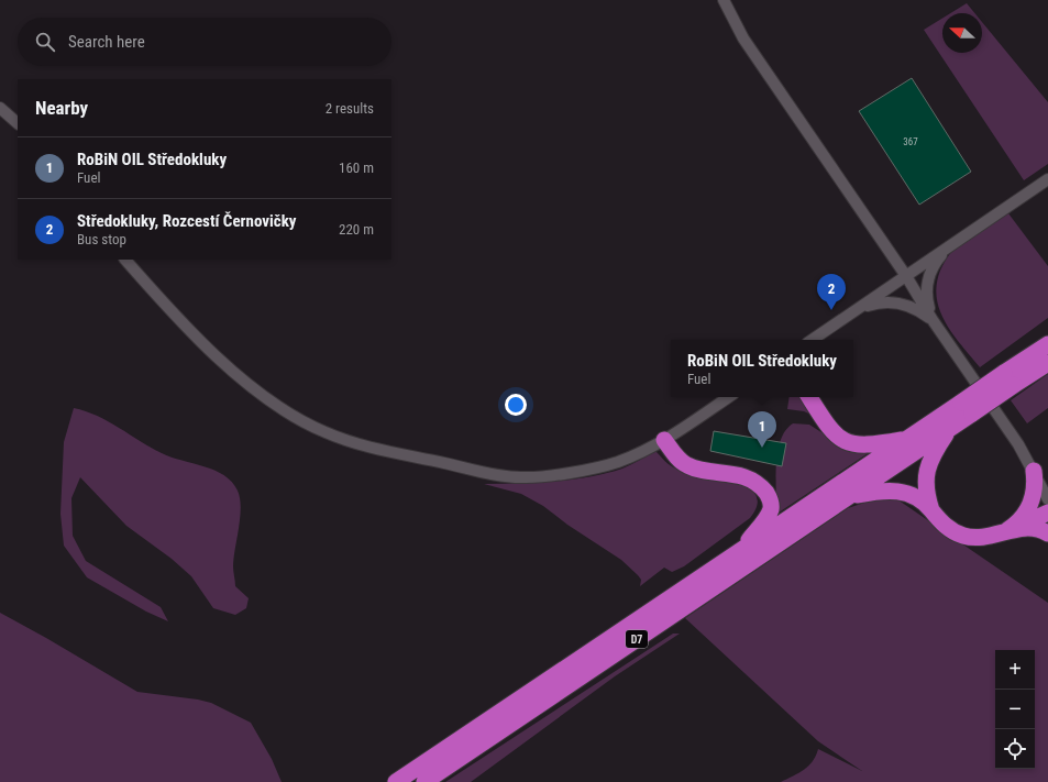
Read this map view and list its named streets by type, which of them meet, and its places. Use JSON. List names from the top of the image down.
{
  "streets": {
    "highway": ["D7"]
  },
  "house_numbers": ["367"],
  "north": "left",
  "page": {
    "search": "Search here",
    "heading": ["Nearby", "2 results"],
    "list": [
      {
        "mark": "1",
        "name": "RoBiN OIL Středokluky",
        "note": "Fuel",
        "value": "160 m"
      },
      {
        "mark": "2",
        "name": "Středokluky, Rozcestí Černovičky",
        "note": "Bus stop",
        "value": "220 m"
      }
    ],
    "pins": ["2", "1"],
    "popup": ["RoBiN OIL Středokluky", "Fuel"],
    "map_buttons": ["+", "−"]
  }
}
